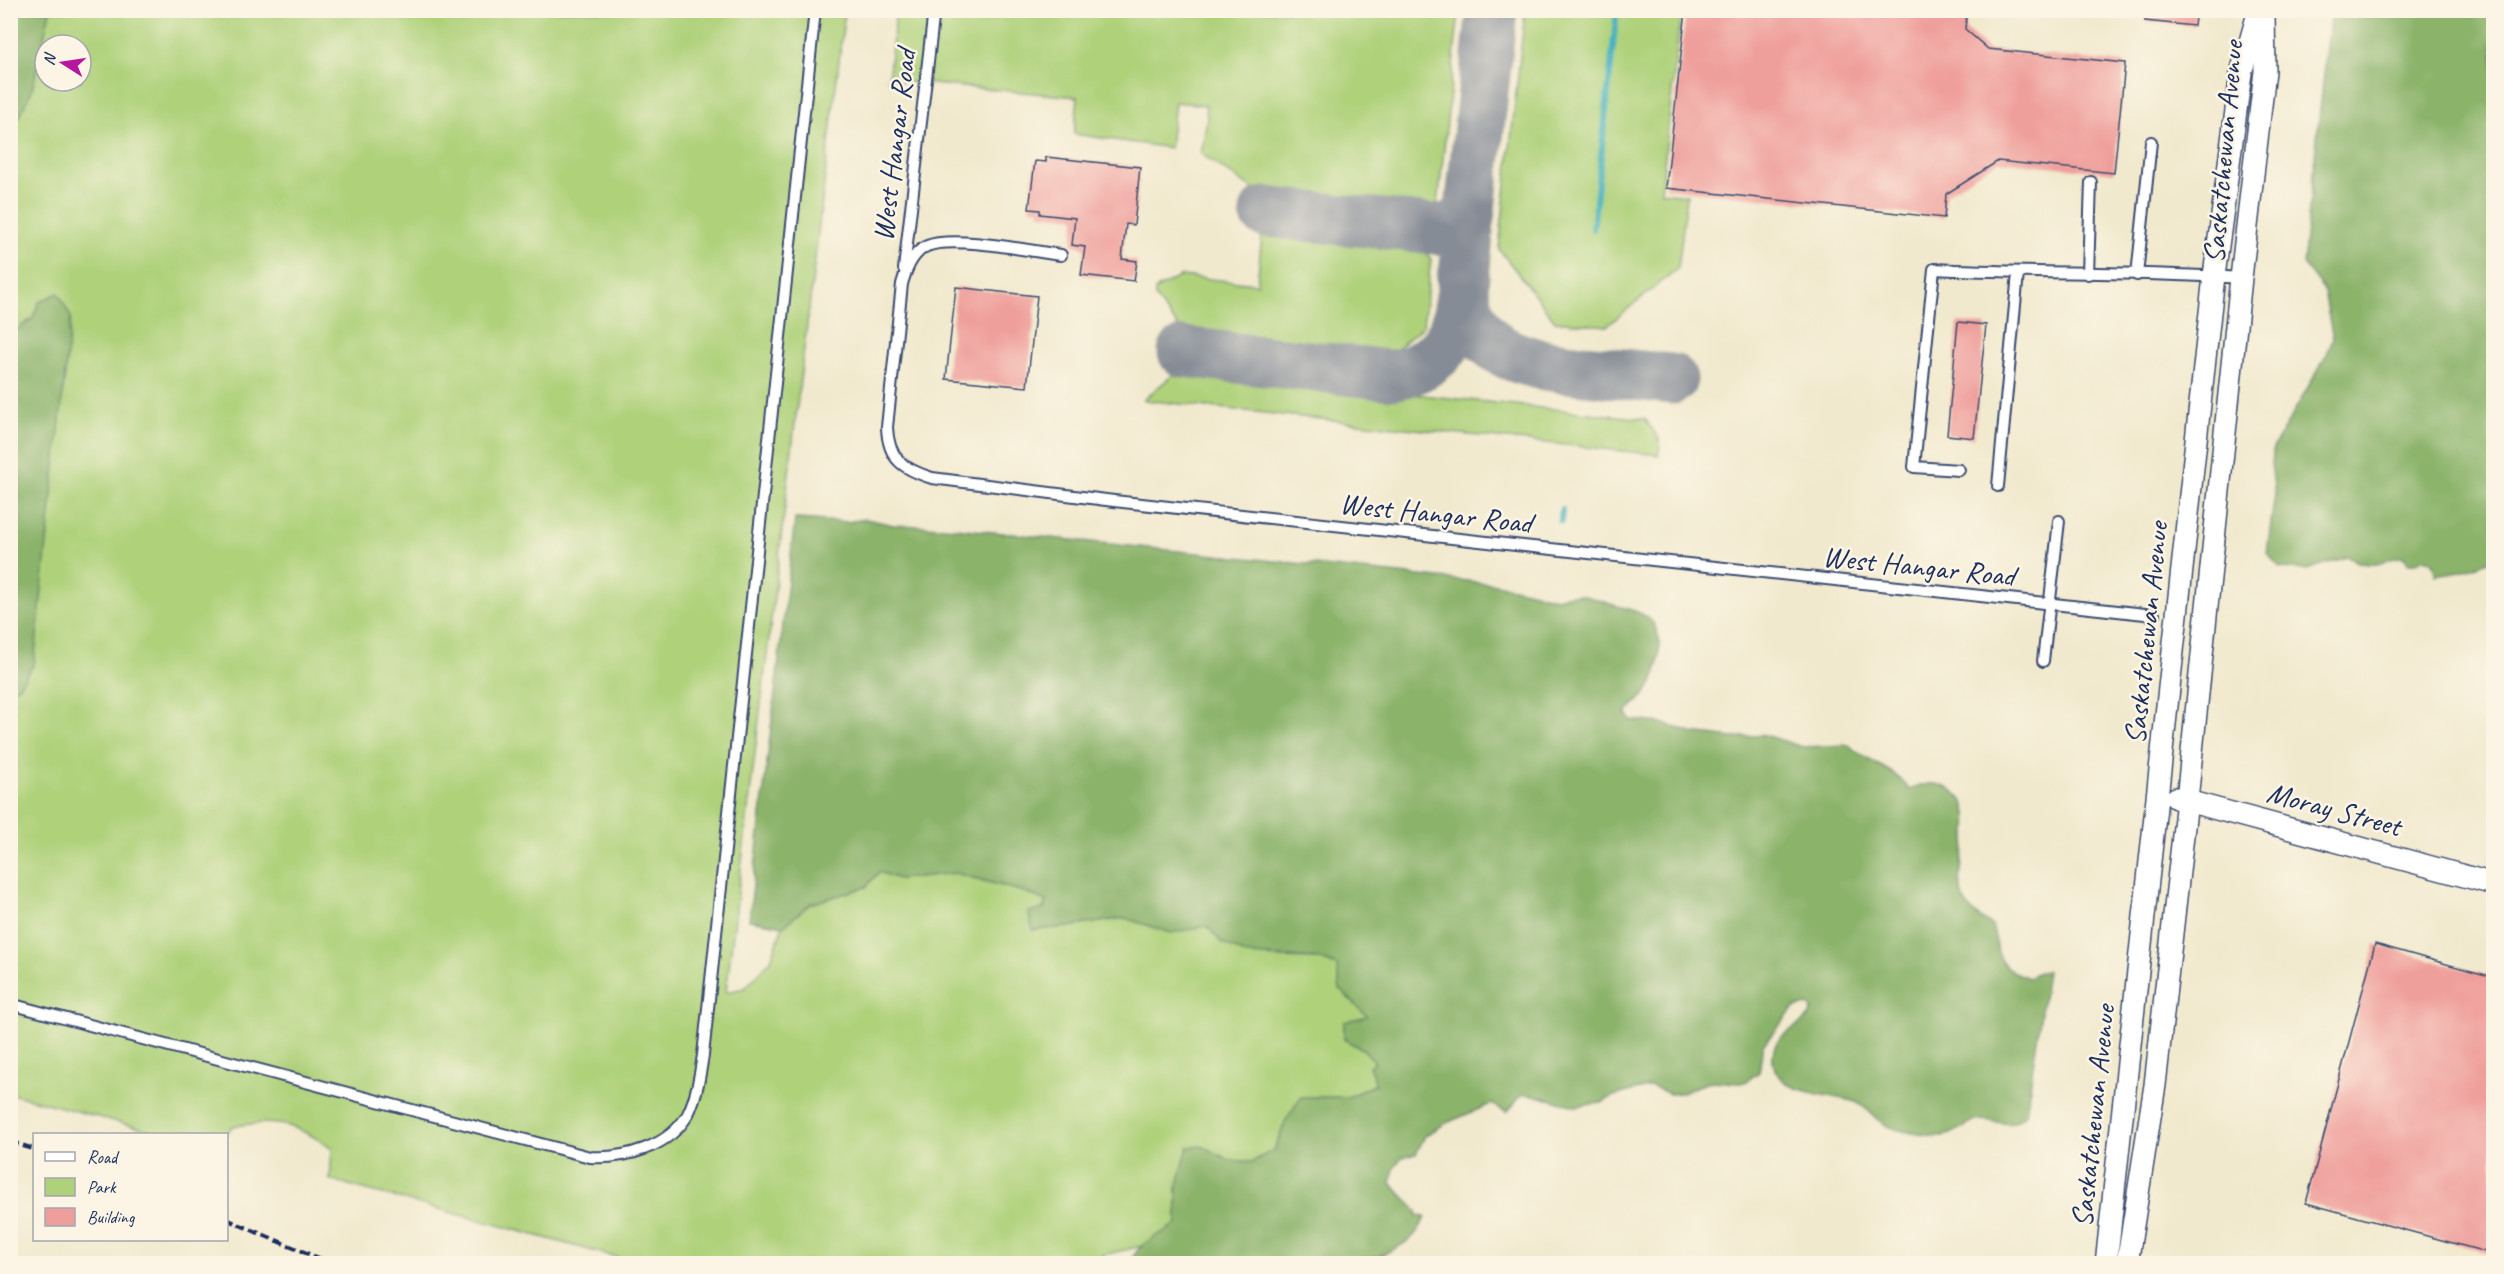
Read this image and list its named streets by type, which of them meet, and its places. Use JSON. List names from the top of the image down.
{
  "streets": {
    "street": ["Saskatchewan Avenue", "Moray Street"],
    "lane": ["West Hangar Road"]
  },
  "crossings": [
    ["Saskatchewan Avenue", "Moray Street"]
  ],
  "legend": ["Road", "Park", "Building"],
  "north": "left"
}
